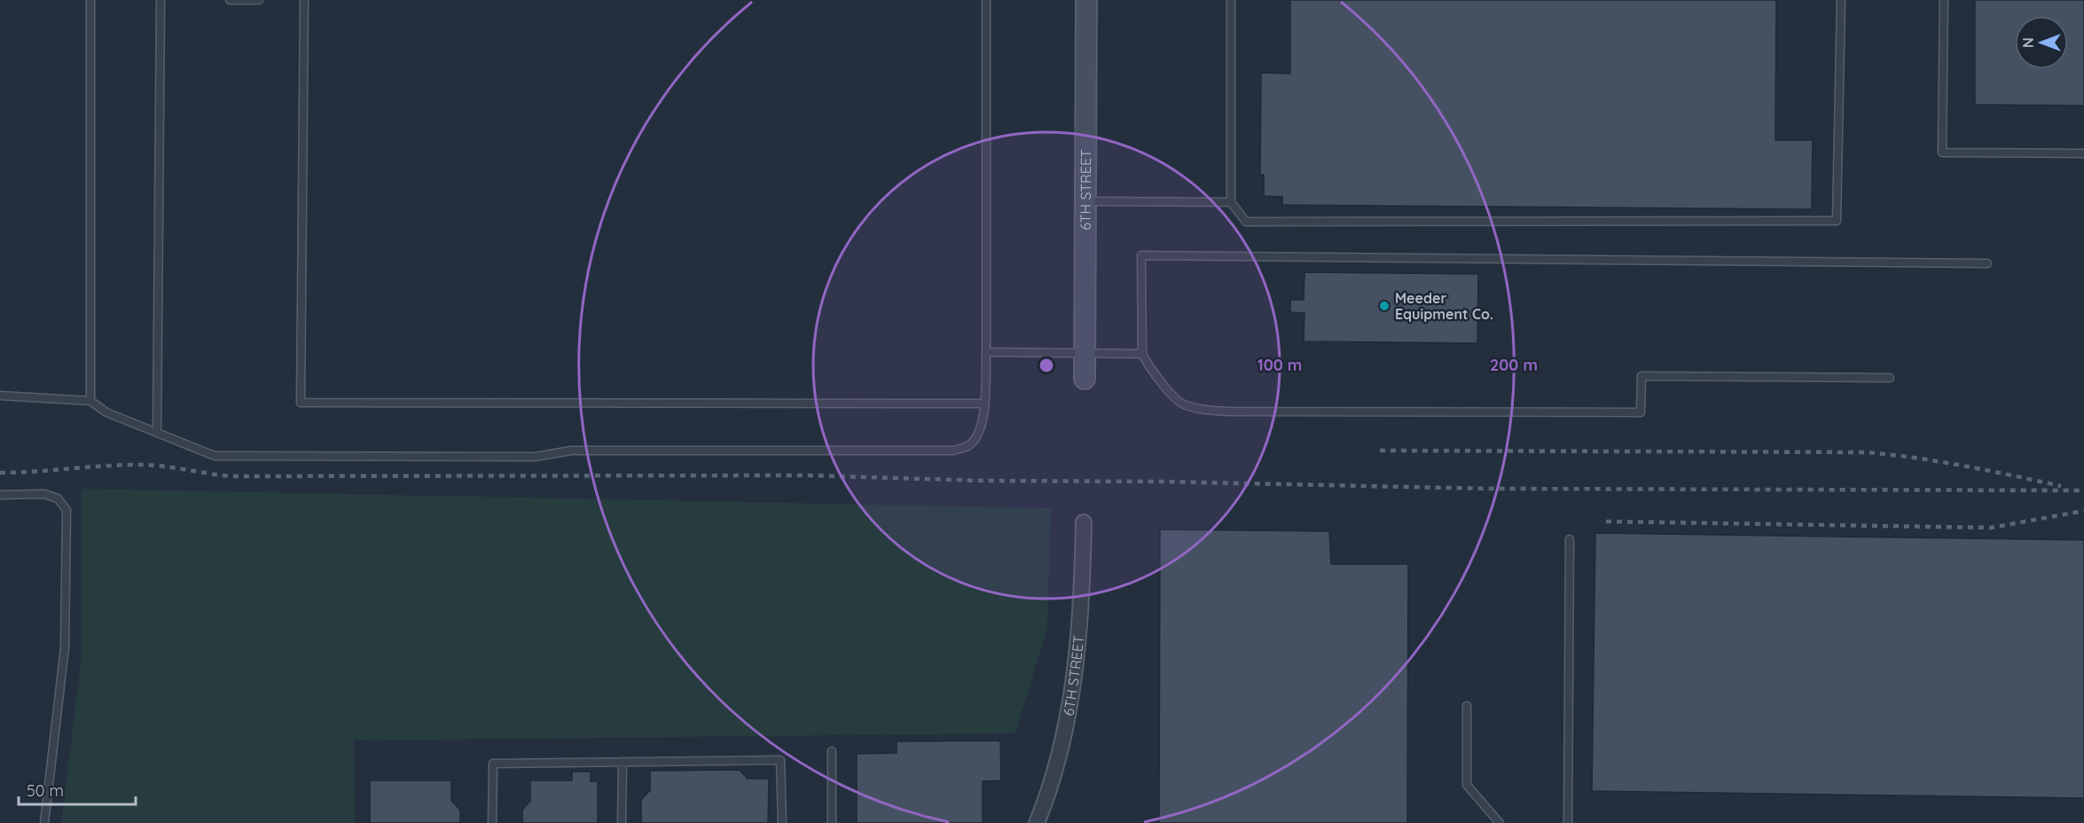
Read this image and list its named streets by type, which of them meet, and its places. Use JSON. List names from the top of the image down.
{
  "streets": {
    "street": ["6TH STREET"]
  },
  "places": ["Meeder Equipment Co."],
  "scale_bar": "50 m",
  "north": "left",
  "rings": ["100 m", "200 m"]
}
